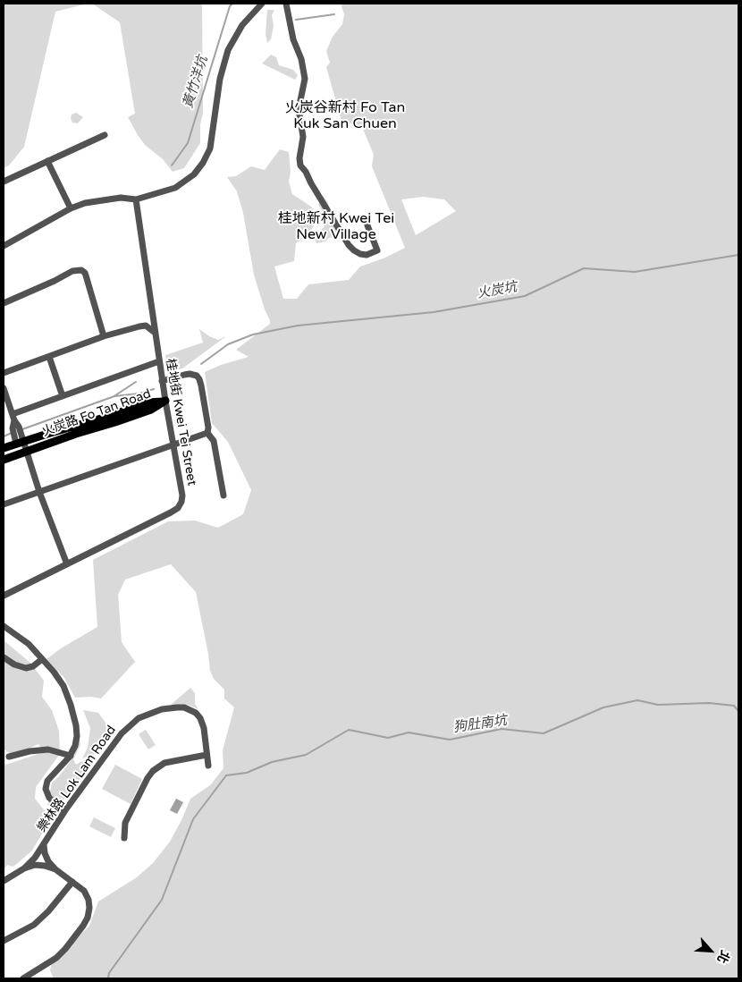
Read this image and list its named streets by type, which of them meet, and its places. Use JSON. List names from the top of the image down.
{
  "streets": {
    "main road": ["火炭路 Fo Tan Road"],
    "street": ["桂地街 Kwei Tei Street", "樂林路 Lok Lam Road"]
  },
  "crossings": [
    ["火炭路 Fo Tan Road", "桂地街 Kwei Tei Street"]
  ],
  "districts": ["火炭谷新村 Fo Tan Kuk San Chuen", "桂地新村 Kwei Tei New Village"],
  "water": ["黃竹洋坑", "火炭坑", "狗肚南坑"],
  "north": "bottom right"
}
